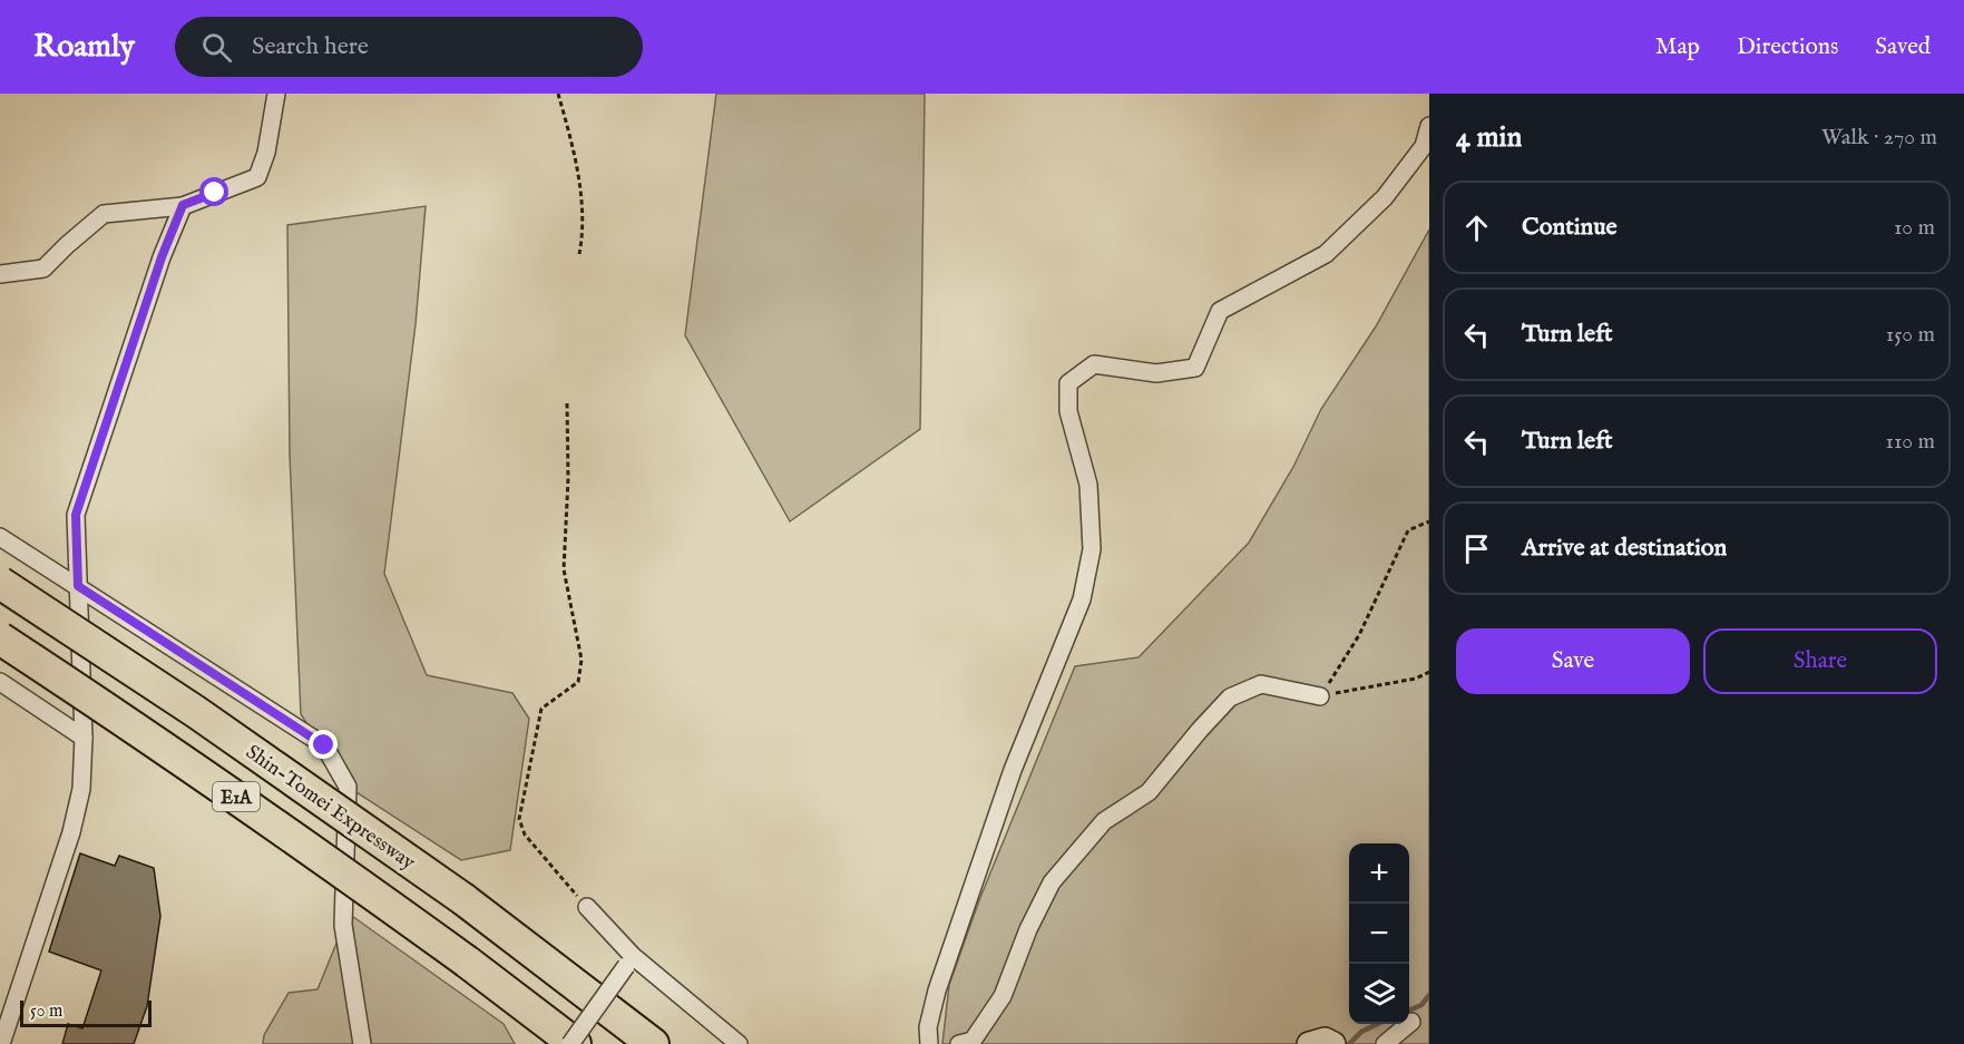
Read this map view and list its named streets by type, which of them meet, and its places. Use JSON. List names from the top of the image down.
{
  "streets": {
    "highway": ["E1A", "Shin-Tomei Expressway"]
  },
  "scale_bar": "50 m",
  "page": {
    "header": "Roamly",
    "search": "Search here",
    "nav": ["Map", "Directions", "Saved"],
    "heading": ["4 min", "Walk · 270 m"],
    "list": [
      ["Continue", "10 m"],
      ["Turn left", "150 m"],
      ["Turn left", "110 m"],
      "Arrive at destination"
    ],
    "buttons": ["Save", "Share"],
    "map_buttons": ["+", "−"],
    "scale": "50 m"
  }
}
